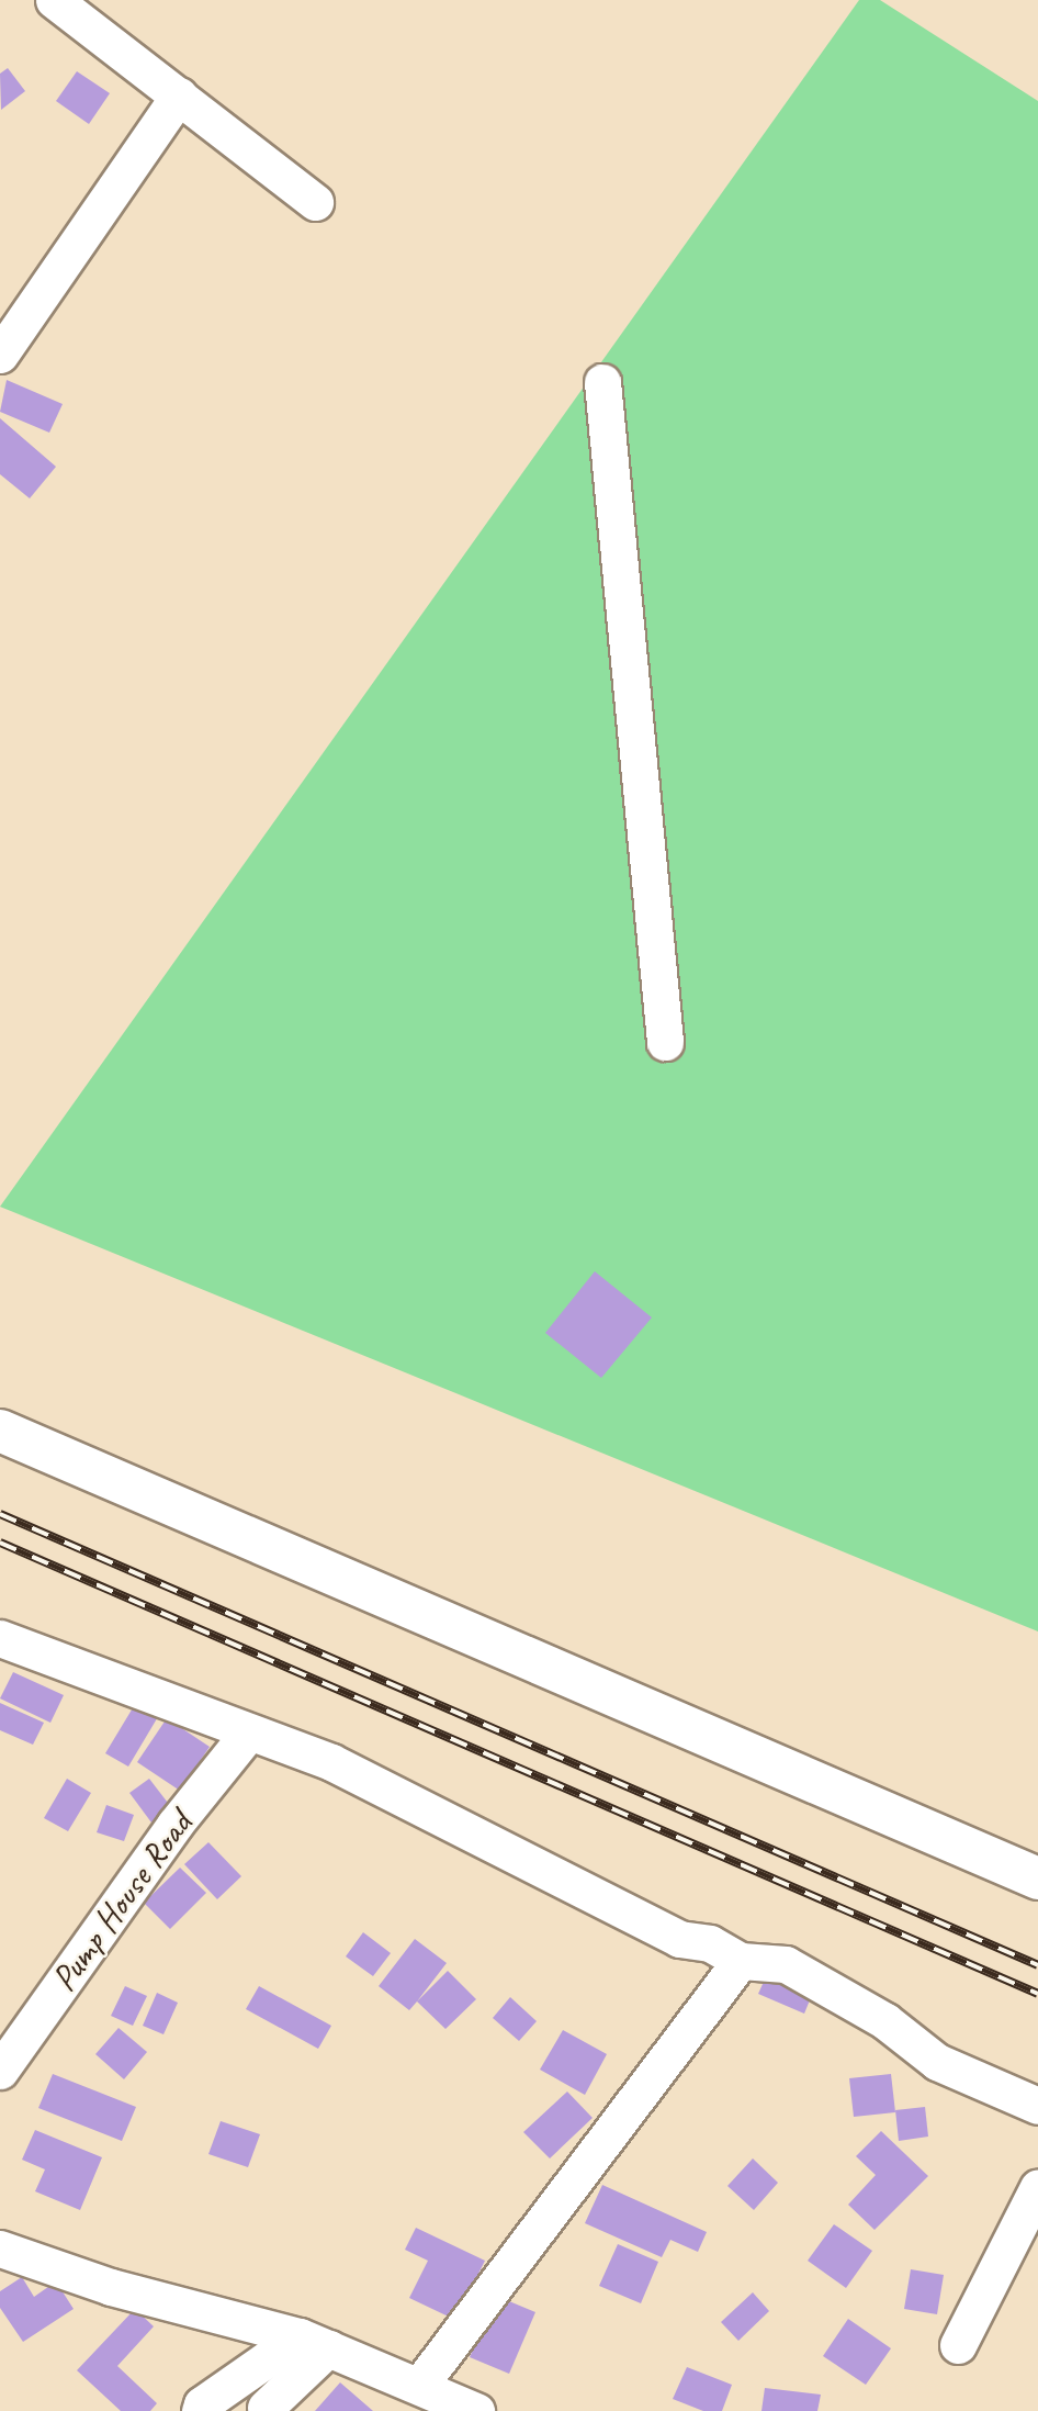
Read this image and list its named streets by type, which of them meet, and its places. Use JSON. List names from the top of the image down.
{
  "streets": {
    "street": ["Pump House Road"]
  }
}
